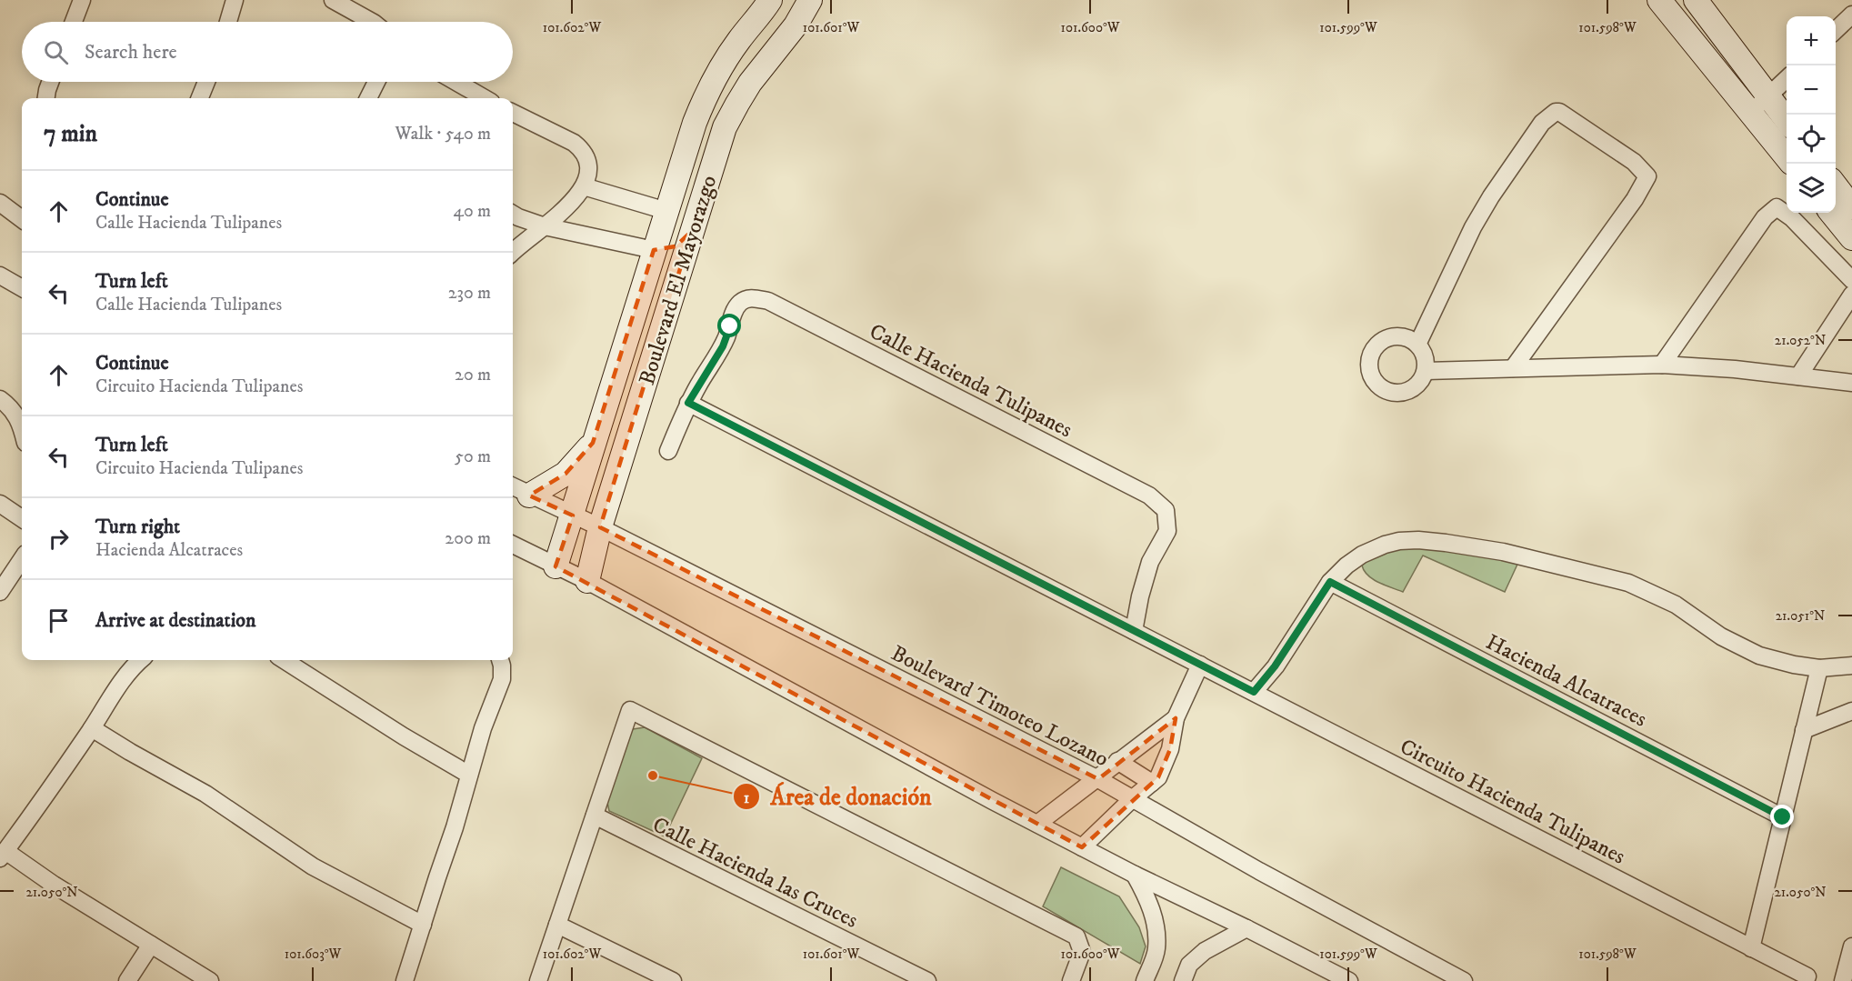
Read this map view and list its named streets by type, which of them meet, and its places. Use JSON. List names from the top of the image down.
{
  "streets": {
    "street": [
      "Boulevard El Mayorazgo",
      "Calle Hacienda Tulipanes",
      "Hacienda Alcatraces",
      "Boulevard Timoteo Lozano",
      "Circuito Hacienda Tulipanes",
      "Calle Hacienda las Cruces"
    ]
  },
  "crossings": [
    ["Boulevard El Mayorazgo", "Boulevard Timoteo Lozano"]
  ],
  "places": ["Área de donación"],
  "page": {
    "map_buttons": ["+", "−"],
    "search": "Search here",
    "heading": ["7 min", "Walk · 540 m"],
    "list": [
      ["Continue", "Calle Hacienda Tulipanes", "40 m"],
      ["Turn left", "Calle Hacienda Tulipanes", "230 m"],
      ["Continue", "Circuito Hacienda Tulipanes", "20 m"],
      ["Turn left", "Circuito Hacienda Tulipanes", "50 m"],
      ["Turn right", "Hacienda Alcatraces", "200 m"],
      "Arrive at destination"
    ]
  },
  "coordinates": [
    "101.602°W",
    "101.601°W",
    "101.600°W",
    "101.599°W",
    "101.598°W",
    "21.052°N",
    "21.051°N",
    "21.050°N",
    "101.603°W"
  ]
}
